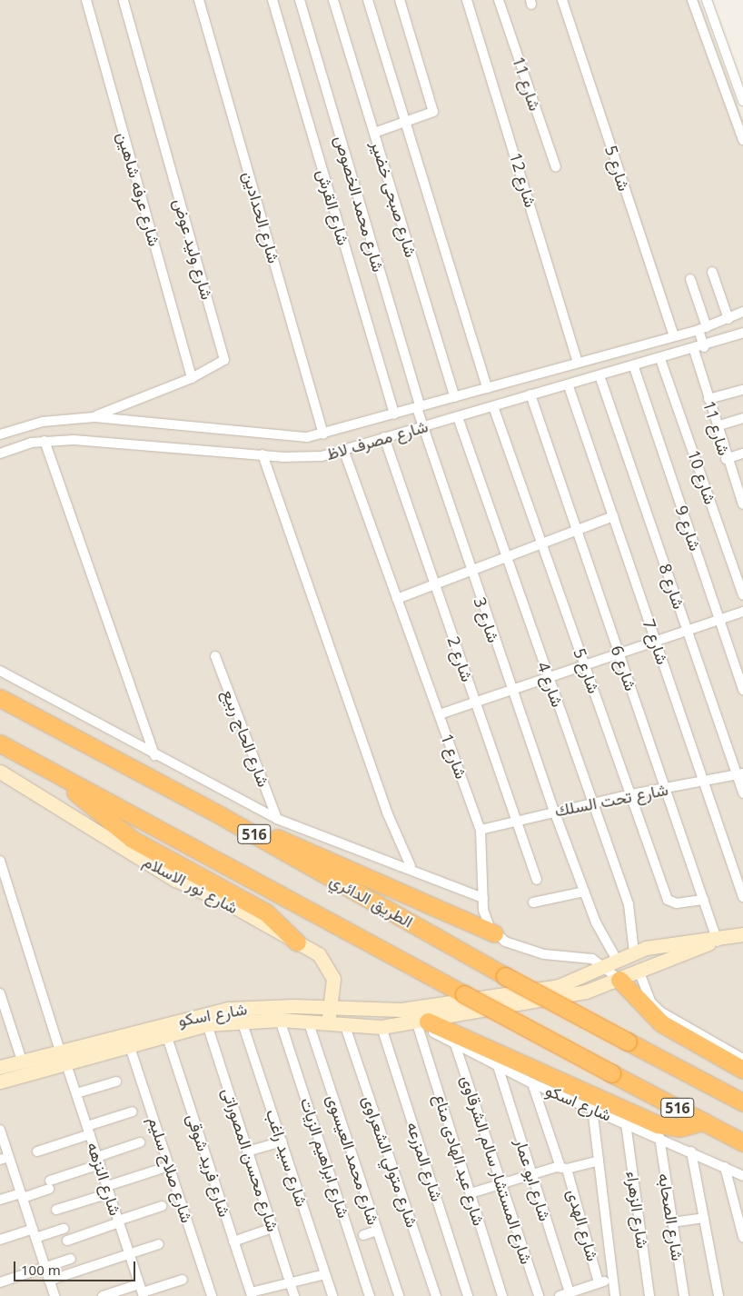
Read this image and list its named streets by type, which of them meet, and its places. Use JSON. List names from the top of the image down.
{
  "streets": {
    "highway": ["516", "الطريق الدائري"],
    "main road": ["شارع نور الاسلام", "شارع اسكو"],
    "street": [
      "شارع 11",
      "شارع 5",
      "شارع 12",
      "شارع عرفه شاهين",
      "شارع صبحى خضير",
      "شارع محمد الخصوص",
      "شارع القرش",
      "شارع الحدادين",
      "شارع وليد عوض",
      "شارع مصرف لاظ",
      "شارع 10",
      "شارع 9",
      "شارع 8",
      "شارع 3",
      "شارع 7",
      "شارع 2",
      "شارع 6",
      "شارع 4",
      "شارع الحاج ربيع",
      "شارع 1",
      "شارع تحت السلك",
      "شارع سيد راغب",
      "شارع ابراهيم الزيات",
      "شارع محسن المصوراتى",
      "شارع محمد العيسوى",
      "شارع عبد الهادى مناع",
      "شارع متولي الشعراوى",
      "شارع المزرعه",
      "شارع فريد شوقى",
      "شارع صلاح سليم",
      "شارع المستشار سالم الشرقاوى",
      "شارع النزهه",
      "شارع ابو عمار",
      "شارع الزهراء",
      "شارع الصحابه",
      "شارع الهدى"
    ]
  },
  "crossings": [
    ["شارع 11", "شارع مصرف لاظ"],
    ["شارع 5", "شارع مصرف لاظ"],
    ["شارع 5", "شارع 6"],
    ["شارع 5", "شارع تحت السلك"],
    ["شارع 12", "شارع مصرف لاظ"],
    ["شارع عرفه شاهين", "شارع وليد عوض"],
    ["شارع صبحى خضير", "شارع مصرف لاظ"],
    ["شارع محمد الخصوص", "شارع مصرف لاظ"],
    ["شارع محمد الخصوص", "شارع 3"],
    ["شارع القرش", "شارع مصرف لاظ"],
    ["شارع الحدادين", "شارع مصرف لاظ"],
    ["شارع وليد عوض", "شارع مصرف لاظ"],
    ["شارع مصرف لاظ", "شارع 10"],
    ["شارع مصرف لاظ", "شارع 9"],
    ["شارع مصرف لاظ", "شارع 8"],
    ["شارع مصرف لاظ", "شارع 3"],
    ["شارع مصرف لاظ", "شارع 7"],
    ["شارع مصرف لاظ", "شارع 2"],
    ["شارع مصرف لاظ", "شارع 6"],
    ["شارع مصرف لاظ", "شارع 4"],
    ["شارع مصرف لاظ", "شارع 1"],
    ["شارع 8", "شارع تحت السلك"],
    ["شارع 3", "شارع تحت السلك"],
    ["شارع 7", "شارع تحت السلك"],
    ["شارع 2", "شارع تحت السلك"],
    ["شارع 6", "شارع تحت السلك"],
    ["شارع 4", "شارع تحت السلك"],
    ["شارع 1", "شارع تحت السلك"],
    ["شارع نور الاسلام", "شارع اسكو"],
    ["شارع اسكو", "شارع سيد راغب"],
    ["شارع اسكو", "شارع ابراهيم الزيات"],
    ["شارع اسكو", "شارع محسن المصوراتى"],
    ["شارع اسكو", "شارع محمد العيسوى"],
    ["شارع اسكو", "شارع عبد الهادى مناع"],
    ["شارع اسكو", "شارع متولي الشعراوى"],
    ["شارع اسكو", "شارع المزرعه"],
    ["شارع اسكو", "شارع فريد شوقى"],
    ["شارع اسكو", "شارع صلاح سليم"],
    ["شارع اسكو", "شارع المستشار سالم الشرقاوى"],
    ["شارع اسكو", "شارع النزهه"],
    ["شارع اسكو", "شارع ابو عمار"],
    ["شارع اسكو", "شارع الزهراء"],
    ["شارع اسكو", "شارع الصحابه"],
    ["شارع اسكو", "شارع الهدى"]
  ],
  "scale_bar": "100 m"
}
